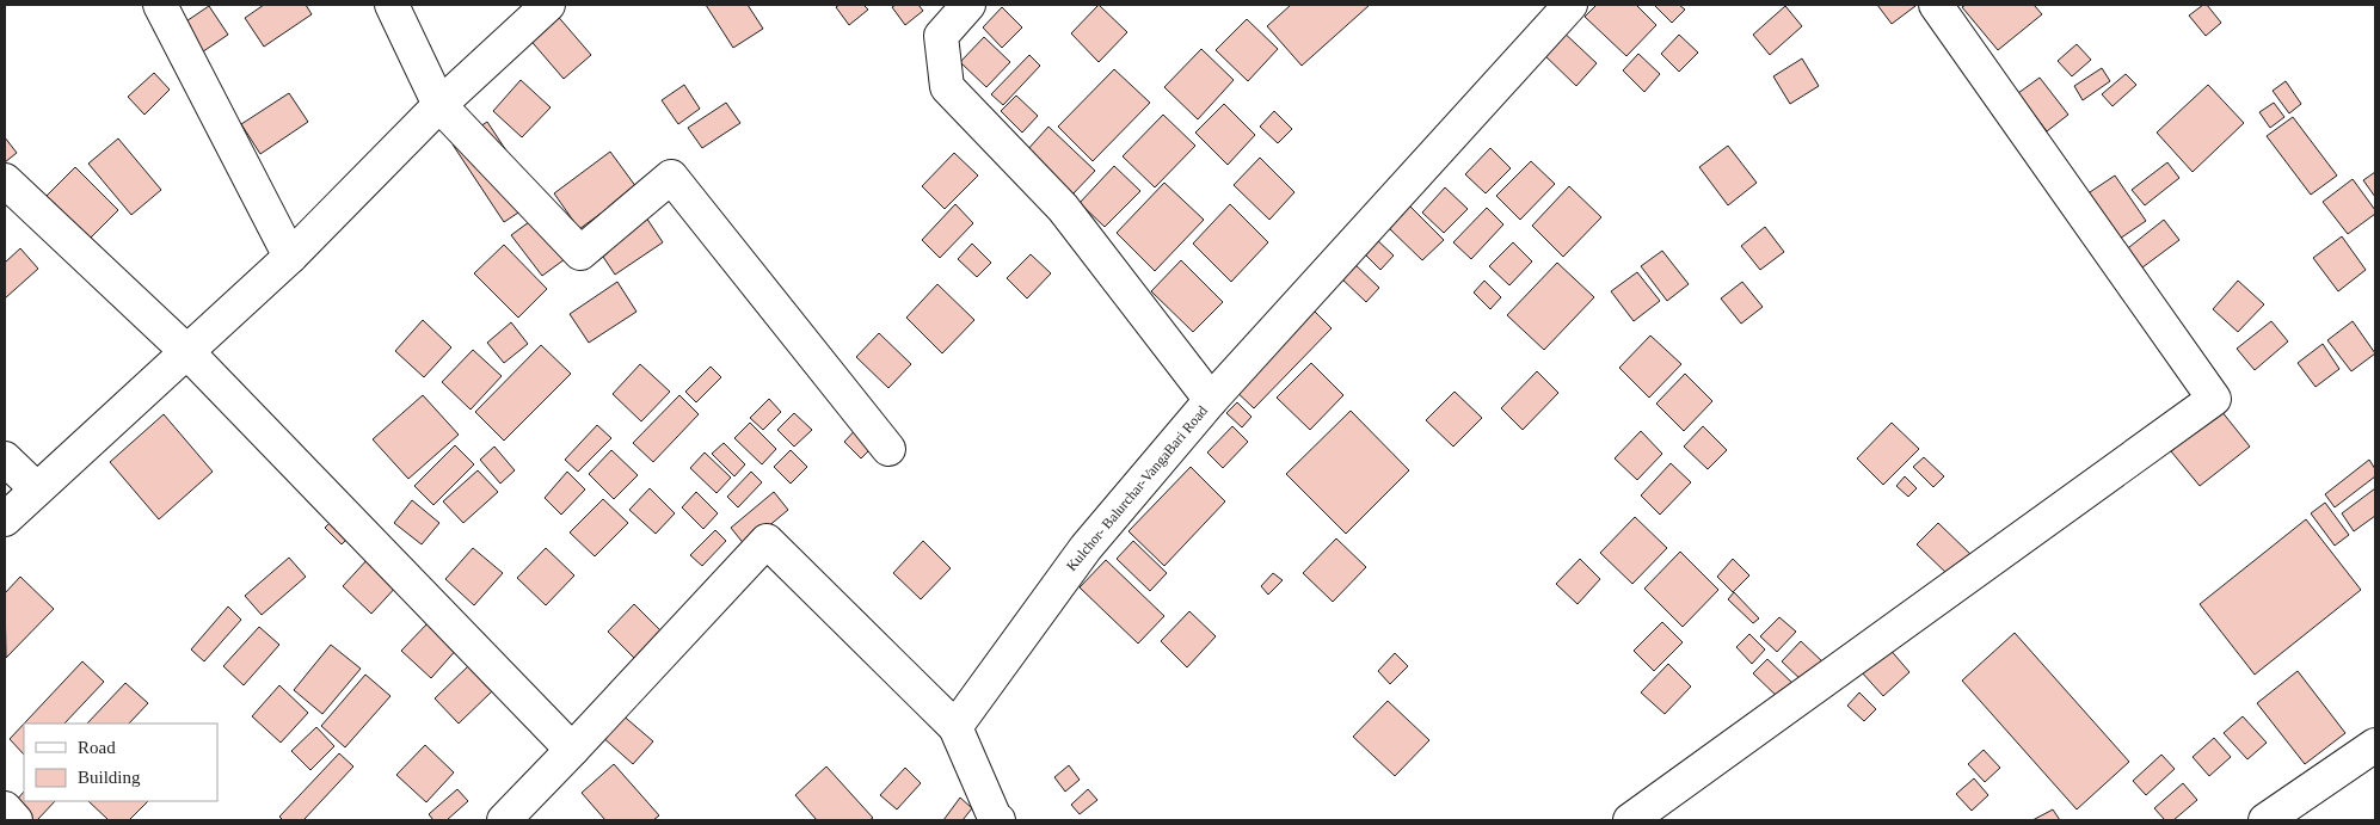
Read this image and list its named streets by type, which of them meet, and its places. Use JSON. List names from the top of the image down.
{
  "streets": {
    "street": ["Kulchor- Balurchar-VangaBari Road"]
  },
  "legend": ["Road", "Building"]
}
